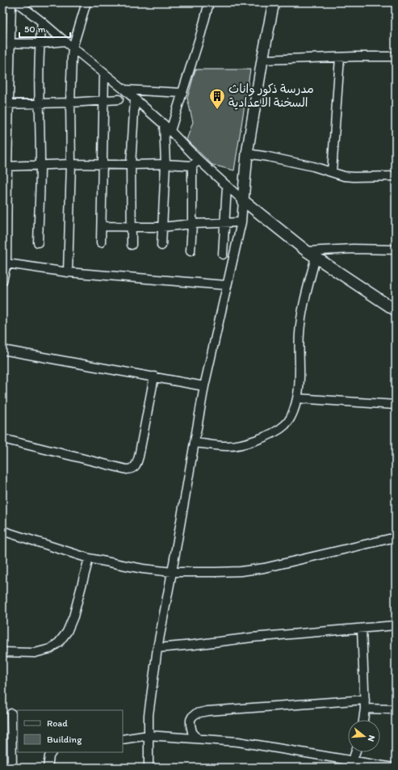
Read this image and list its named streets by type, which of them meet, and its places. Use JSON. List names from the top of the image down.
{
  "places": {
    "building": ["مدرسة ذكور واناث السخنة الاعدادية"]
  },
  "legend": ["Road", "Building"],
  "scale_bar": "50 m",
  "north": "right"
}
